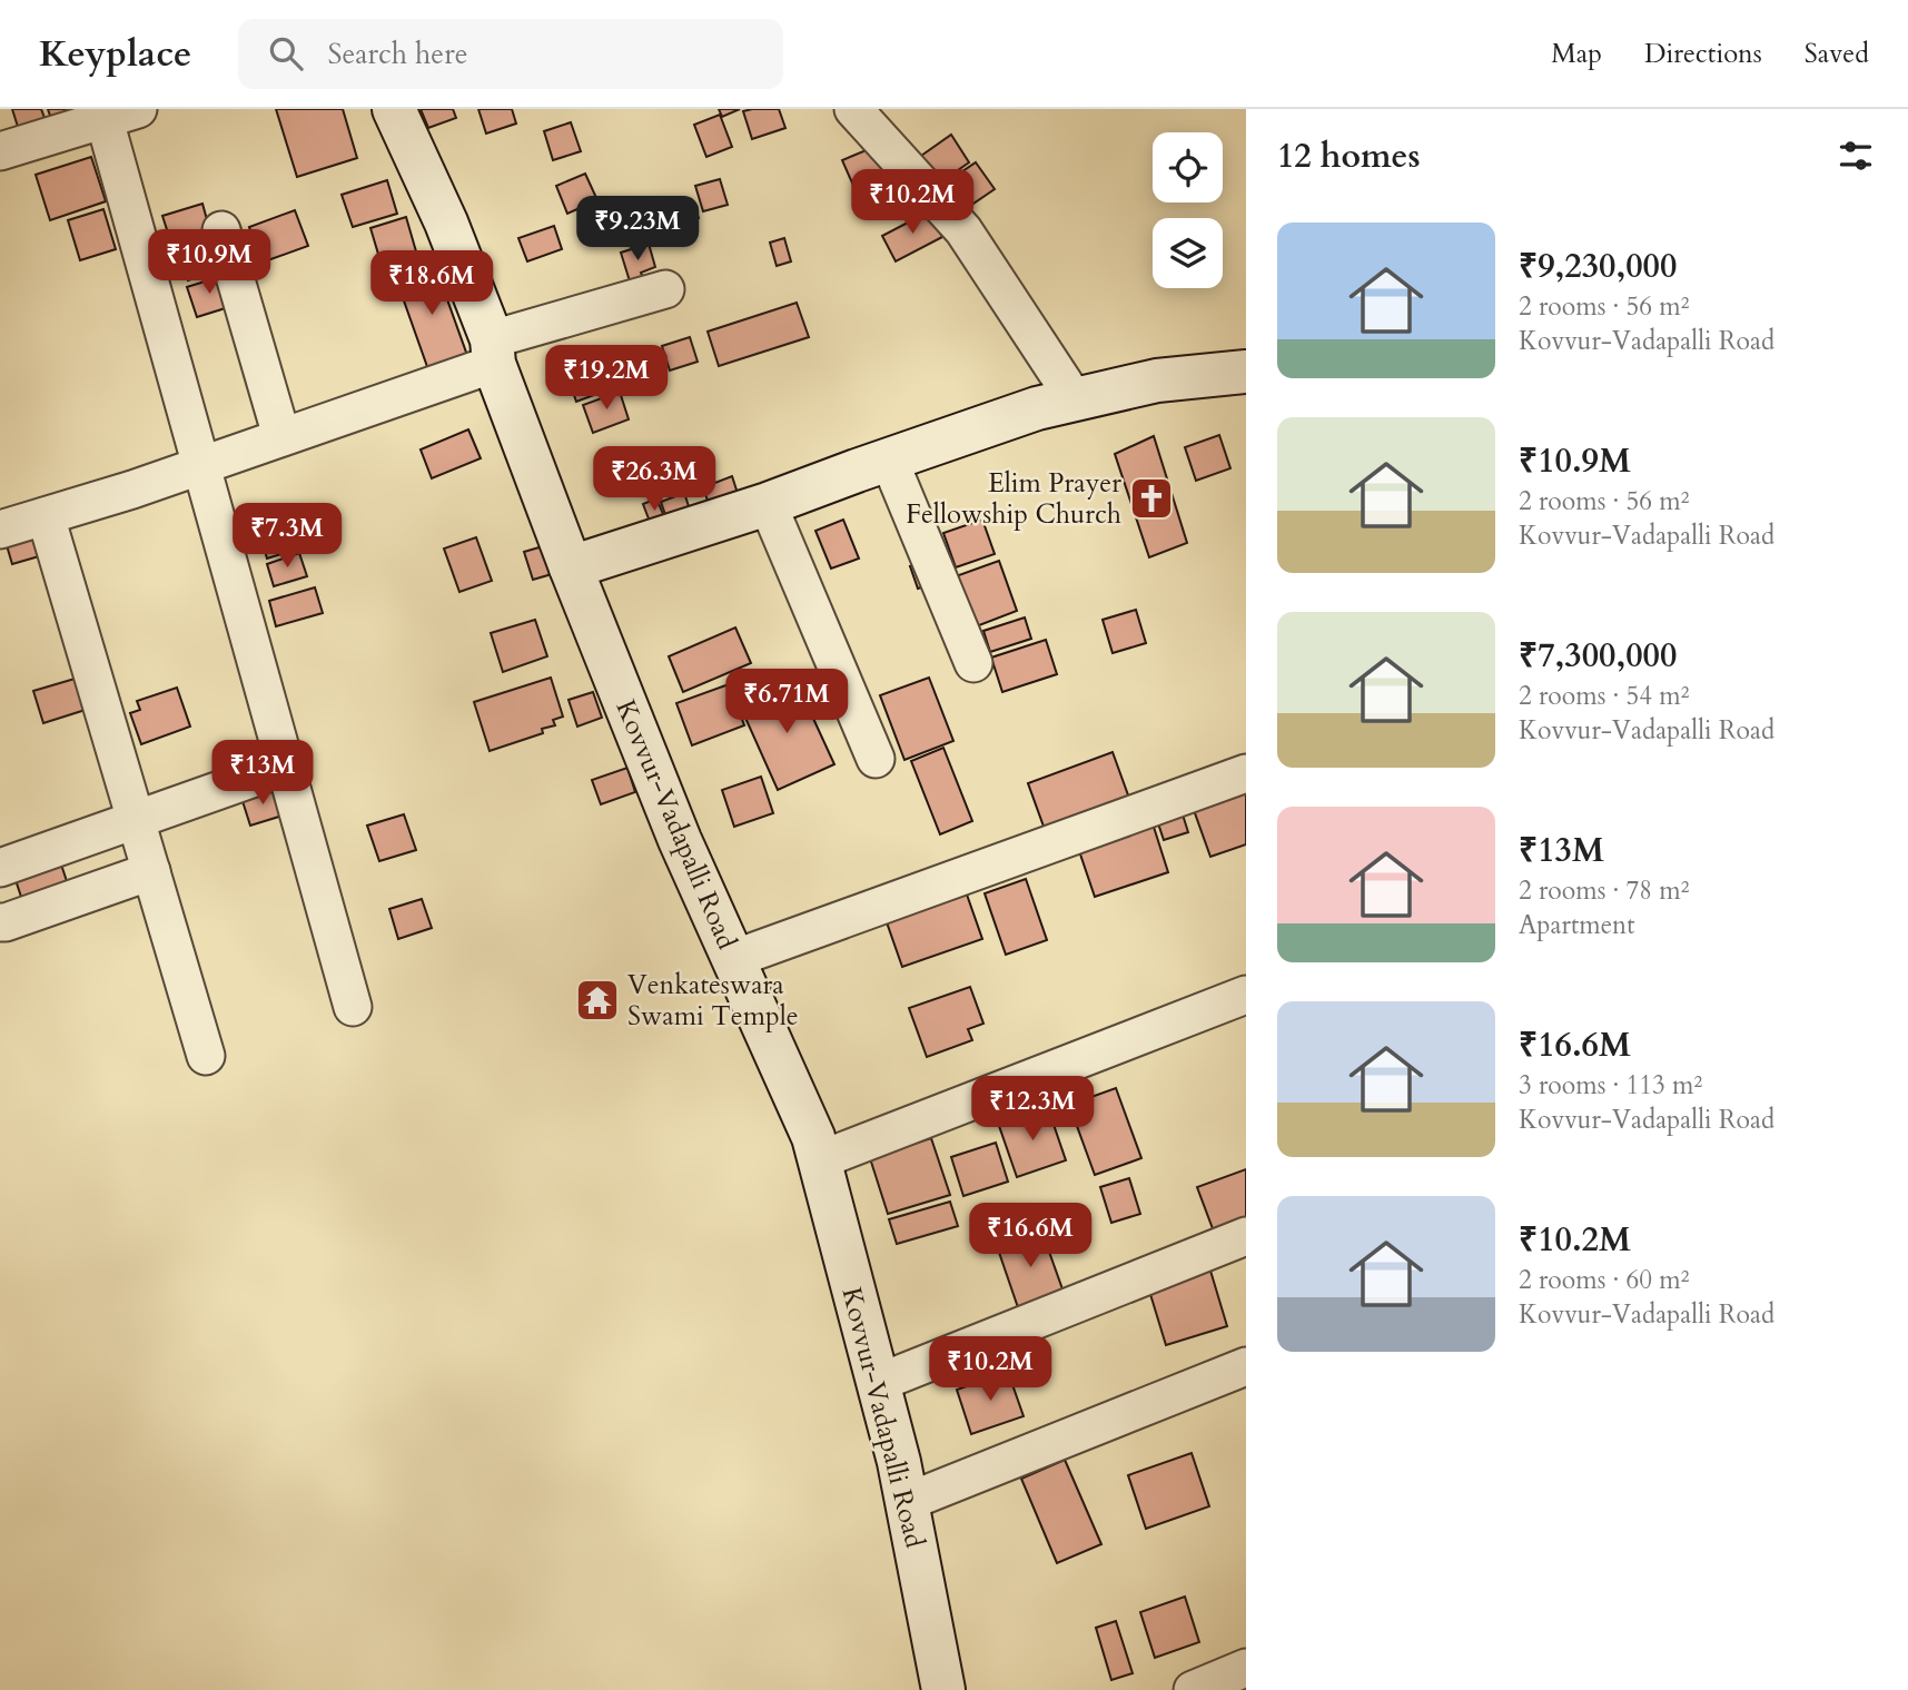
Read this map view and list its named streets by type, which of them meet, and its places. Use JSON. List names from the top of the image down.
{
  "streets": {
    "main road": ["Kovvur-Vadapalli Road"]
  },
  "places": {
    "church": ["Elim Prayer Fellowship Church"],
    "temple": ["Venkateswara Swami Temple"]
  },
  "page": {
    "header": "Keyplace",
    "search": "Search here",
    "nav": ["Map", "Directions", "Saved"],
    "heading": "12 homes",
    "price": [
      "₹10.2M",
      "₹9.23M",
      "₹10.9M",
      "₹18.6M",
      "₹19.2M",
      "₹26.3M",
      "₹7.3M",
      "₹6.71M",
      "₹13M",
      "₹12.3M",
      "₹16.6M",
      "₹10.2M"
    ],
    "list": [
      {
        "name": "₹9,230,000",
        "note": "2 rooms · 56 m² · Kovvur-Vadapalli Road"
      },
      {
        "name": "₹10.9M",
        "note": "2 rooms · 56 m² · Kovvur-Vadapalli Road"
      },
      {
        "name": "₹7,300,000",
        "note": "2 rooms · 54 m² · Kovvur-Vadapalli Road"
      },
      {
        "name": "₹13M",
        "note": "2 rooms · 78 m² · Apartment"
      },
      {
        "name": "₹16.6M",
        "note": "3 rooms · 113 m² · Kovvur-Vadapalli Road"
      },
      {
        "name": "₹10.2M",
        "note": "2 rooms · 60 m² · Kovvur-Vadapalli Road"
      }
    ]
  }
}
